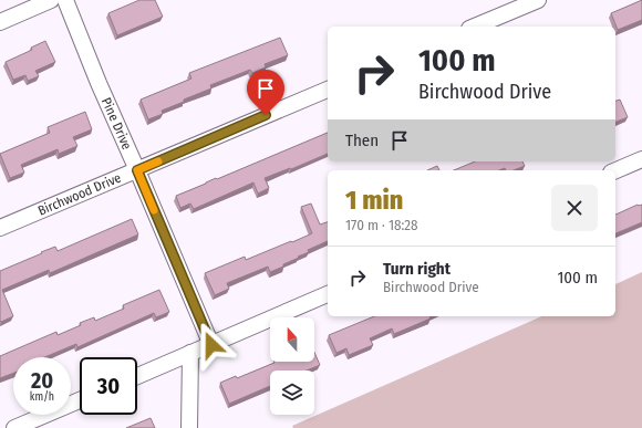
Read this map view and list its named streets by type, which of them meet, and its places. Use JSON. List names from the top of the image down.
{
  "streets": {
    "street": ["Pine Drive", "Birchwood Drive"]
  },
  "crossings": [
    ["Pine Drive", "Birchwood Drive"]
  ],
  "north": "top",
  "page": {
    "turn": ["100 m", "Birchwood Drive"],
    "then": "Then",
    "heading": ["1 min", "170 m · 18:28"],
    "list": [
      {
        "name": "Turn right",
        "note": "Birchwood Drive",
        "value": "100 m"
      }
    ],
    "speed": "20 km/h",
    "limit": "30"
  }
}
